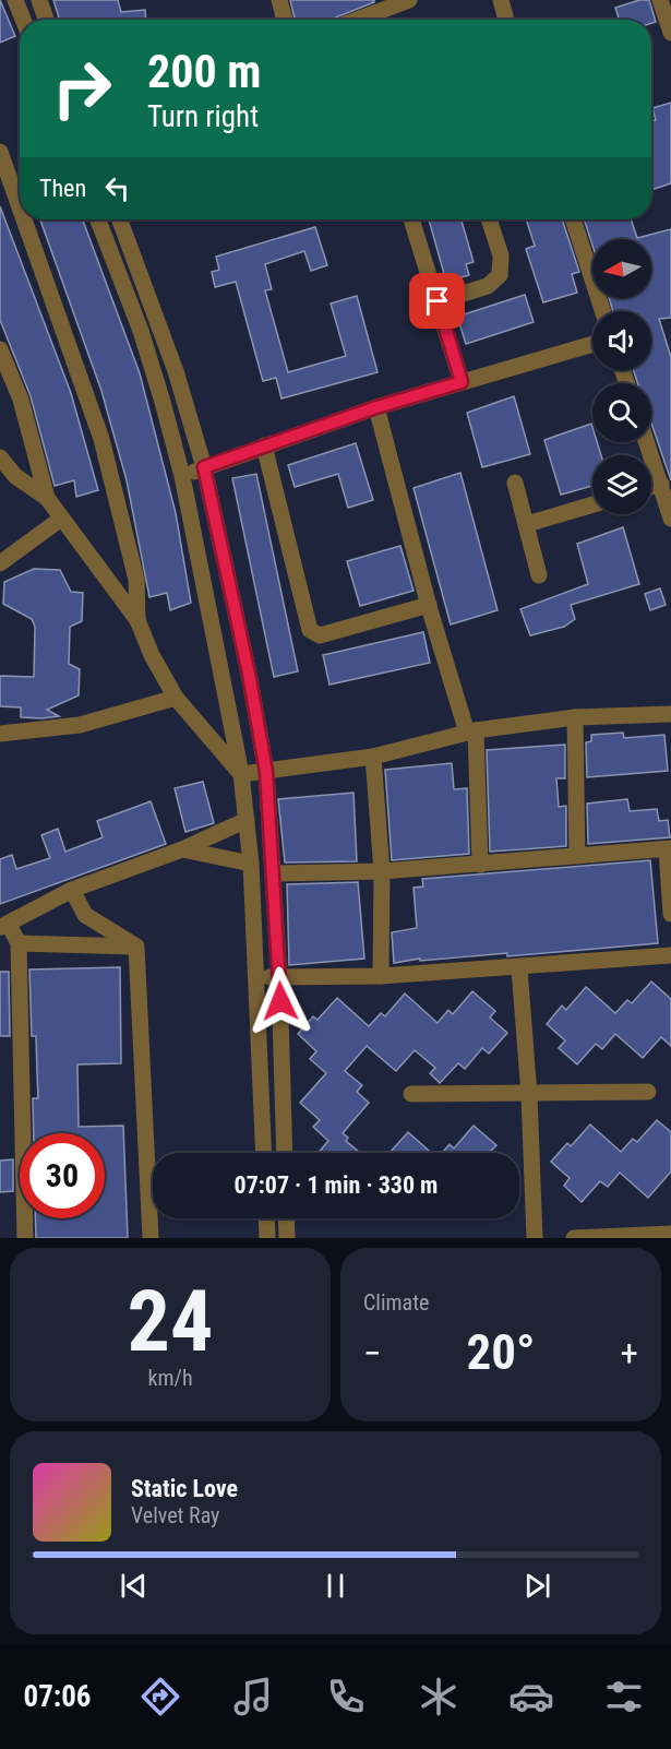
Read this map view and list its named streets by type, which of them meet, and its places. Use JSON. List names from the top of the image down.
{
  "north": "left",
  "page": {
    "turn": ["200 m", "Turn right"],
    "then": "Then",
    "limit": "30",
    "trip": "07:07 · 1 min · 330 m",
    "tile": [
      ["24", "km/h"],
      "Climate"
    ],
    "heat": ["−", "20°", "+"],
    "song": ["Static Love", "Velvet Ray"],
    "tabs": "07:06"
  }
}
